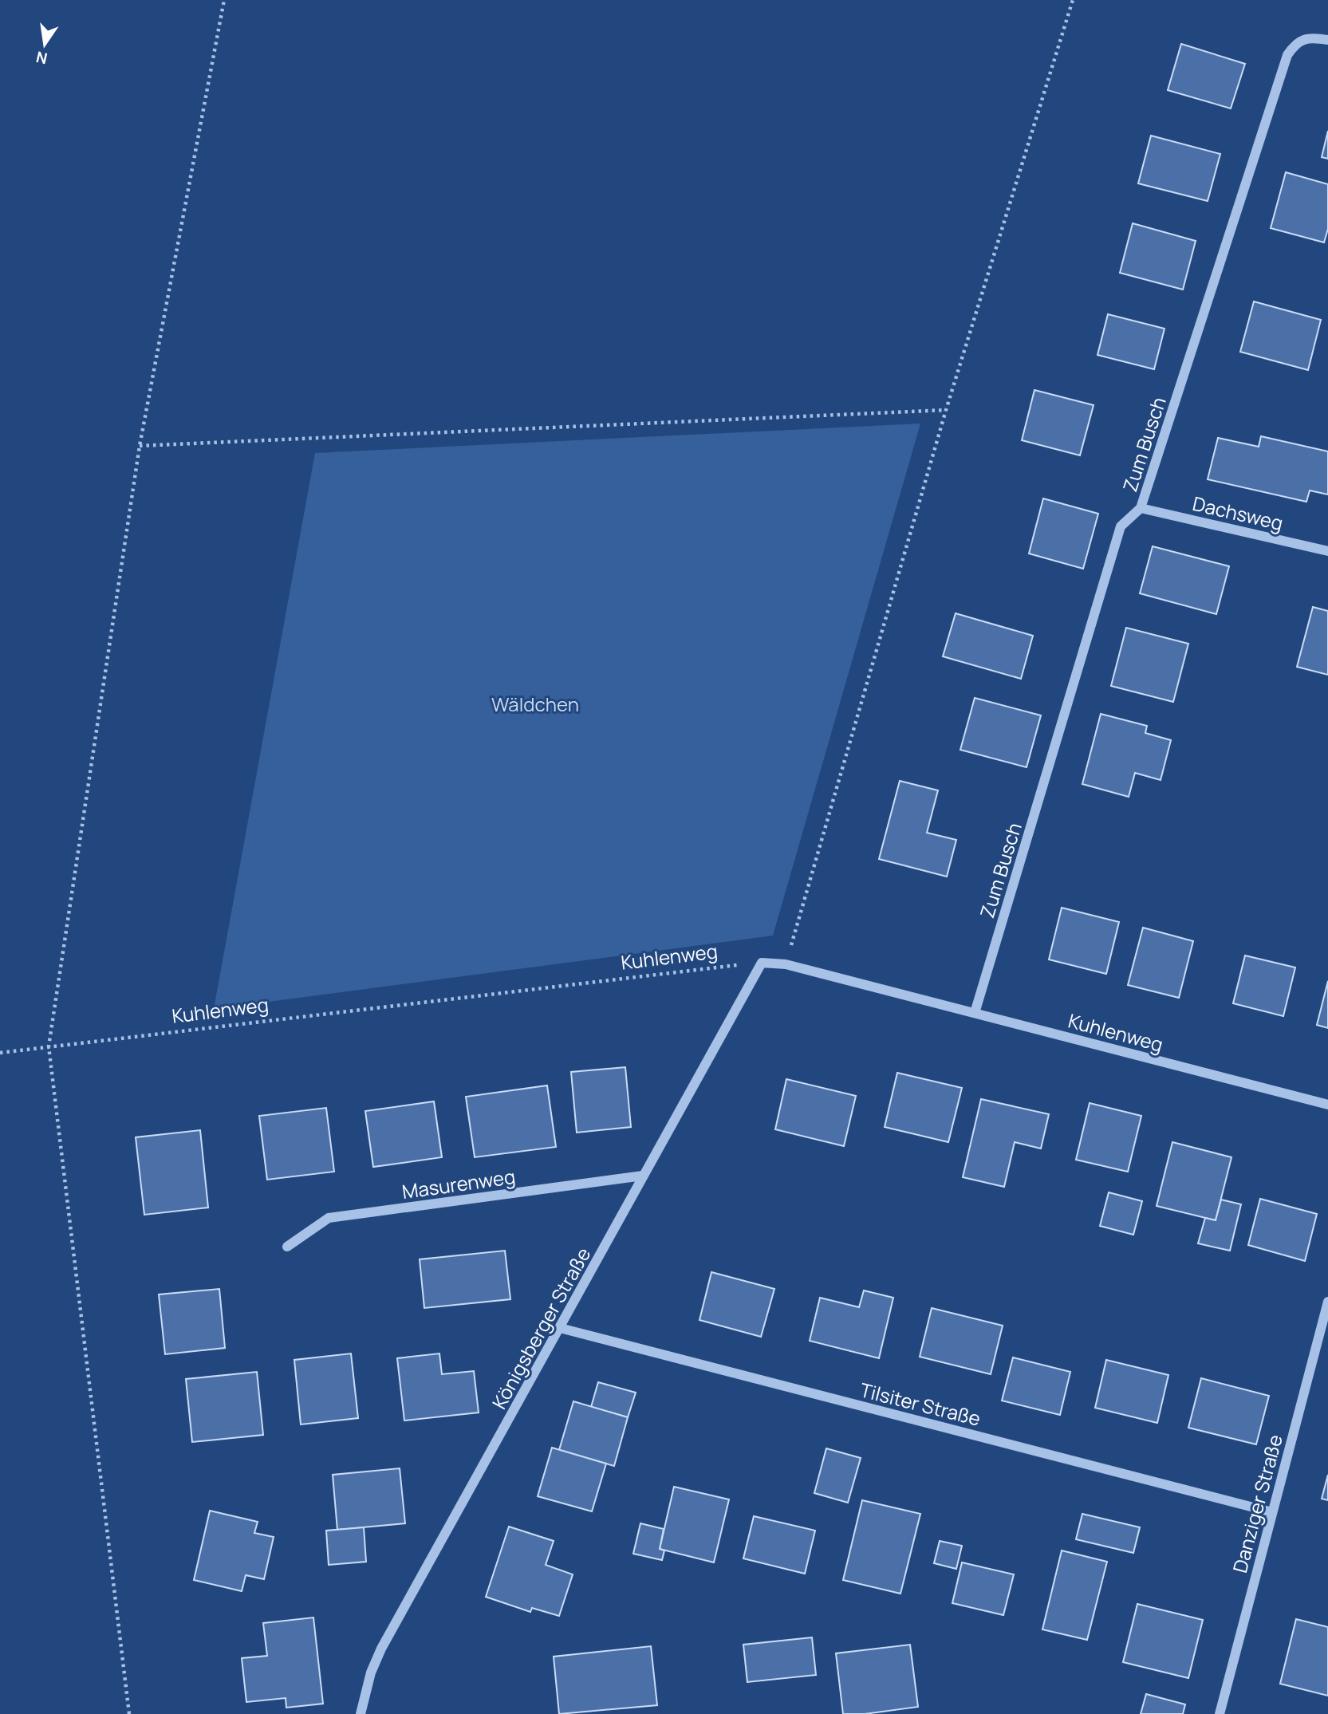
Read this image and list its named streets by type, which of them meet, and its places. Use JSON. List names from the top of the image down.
{
  "streets": {
    "street": [
      "Zum Busch",
      "Dachsweg",
      "Kuhlenweg",
      "Masurenweg",
      "Königsberger Straße",
      "Tilsiter Straße",
      "Danziger Straße"
    ]
  },
  "crossings": [
    ["Zum Busch", "Dachsweg"],
    ["Zum Busch", "Kuhlenweg"],
    ["Kuhlenweg", "Königsberger Straße"],
    ["Masurenweg", "Königsberger Straße"],
    ["Königsberger Straße", "Tilsiter Straße"],
    ["Tilsiter Straße", "Danziger Straße"]
  ],
  "parks": ["Wäldchen"],
  "north": "bottom"
}
